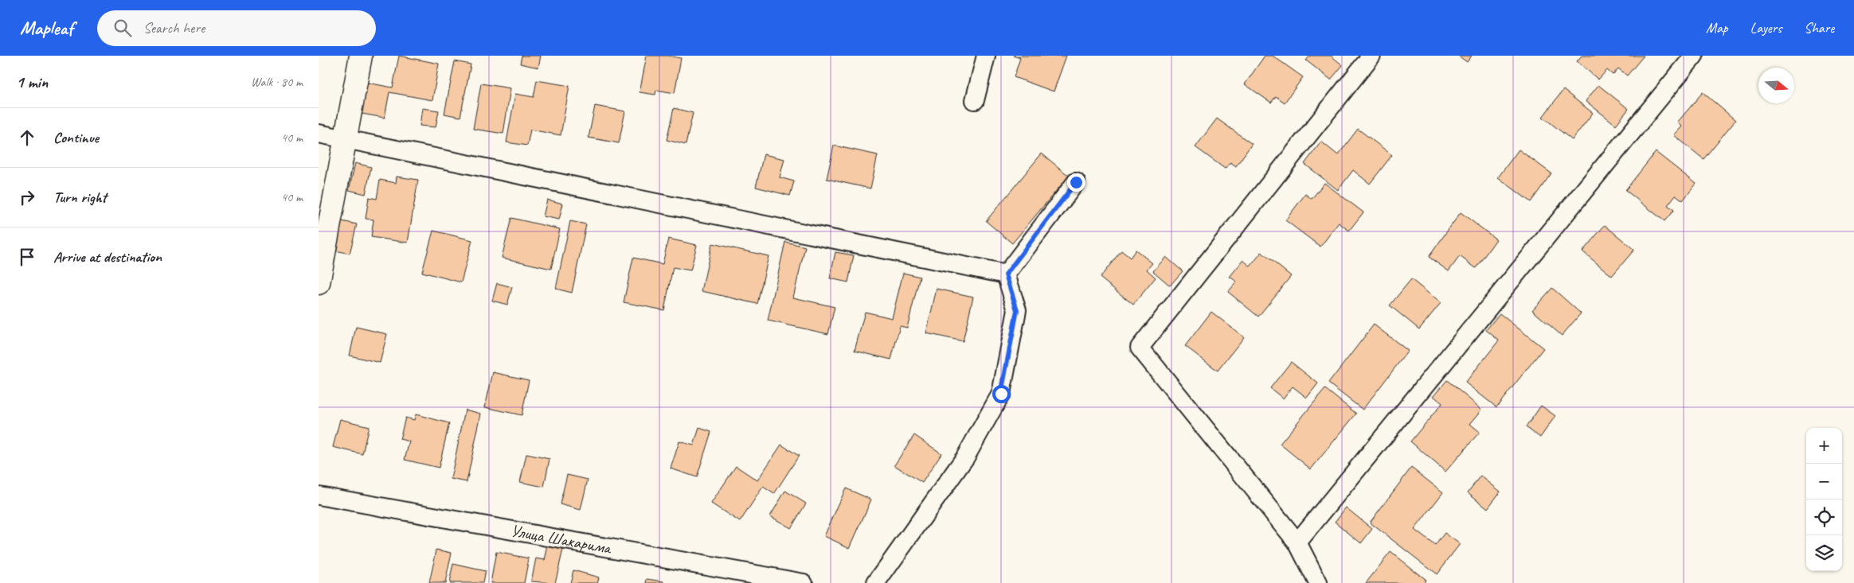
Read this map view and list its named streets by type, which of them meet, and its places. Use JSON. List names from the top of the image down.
{
  "streets": {
    "street": ["Улица Шакарима"]
  },
  "north": "right",
  "page": {
    "header": "Mapleaf",
    "search": "Search here",
    "nav": ["Map", "Layers", "Share"],
    "heading": ["1 min", "Walk · 80 m"],
    "list": [
      ["Continue", "40 m"],
      ["Turn right", "40 m"],
      "Arrive at destination"
    ],
    "map_buttons": ["+", "−"]
  }
}
